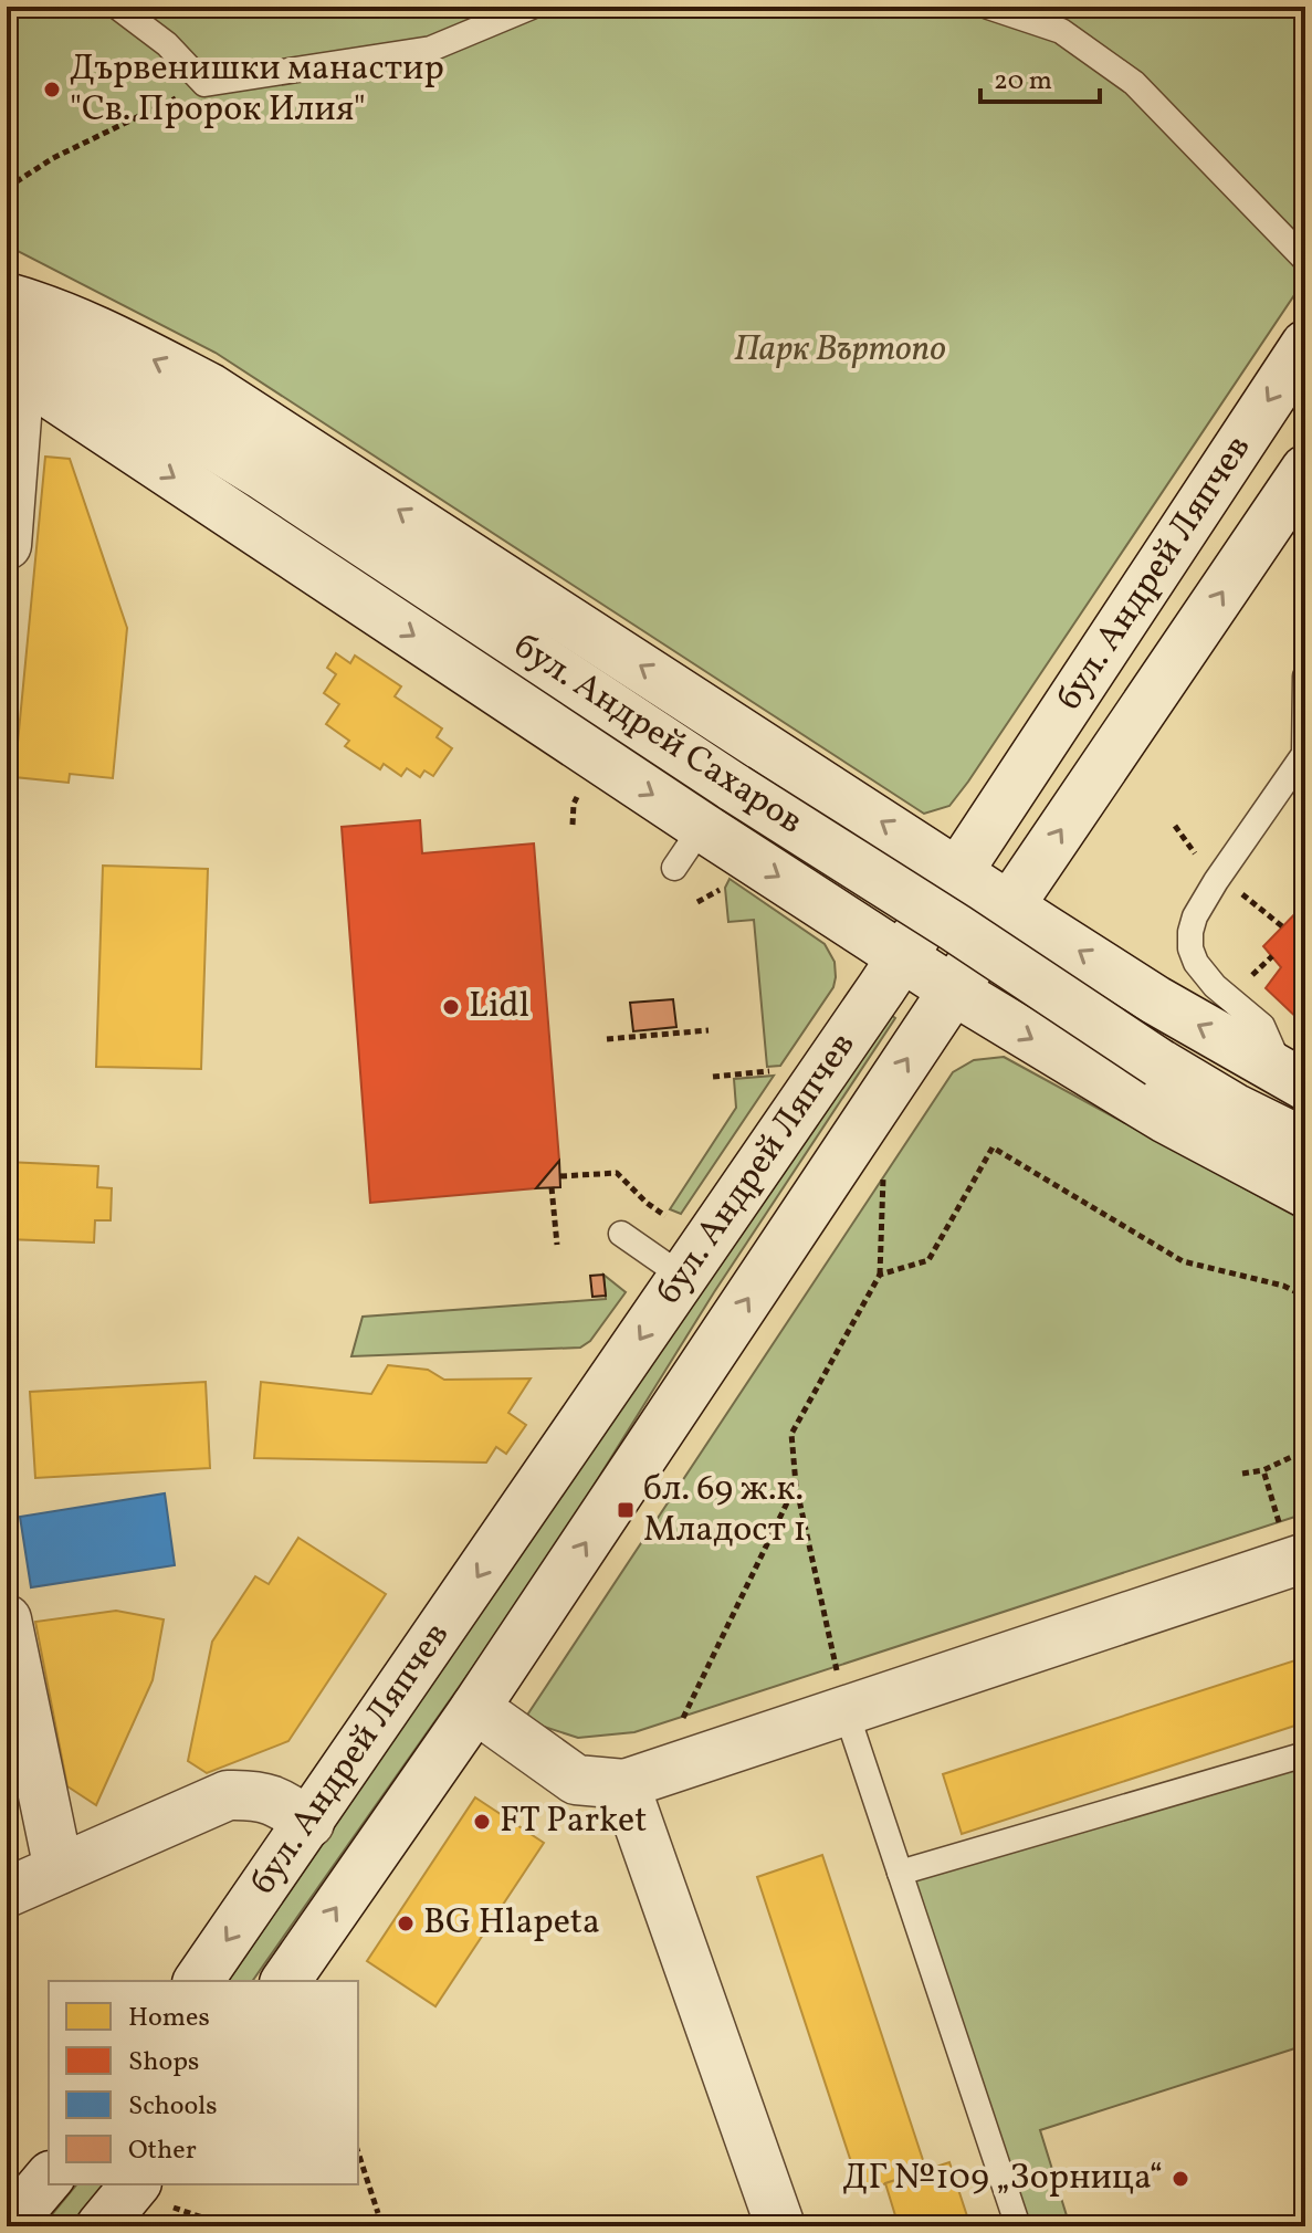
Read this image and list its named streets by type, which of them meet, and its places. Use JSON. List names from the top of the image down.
{
  "streets": {
    "main road": ["бул. Андрей Ляпчев", "бул. Андрей Сахаров"]
  },
  "parks": ["Парк Въртопо"],
  "places": {
    "other": [
      "Дървенишки манастир \"Св. Пророк Илия\"",
      "Lidl",
      "FT Parket",
      "BG Hlapeta",
      "ДГ №109 „Зорница“"
    ],
    "transit": ["бл. 69 ж.к. Младост 1"]
  },
  "legend": [
    "Homes",
    "Shops",
    "Schools",
    "Other"
  ],
  "scale_bar": "20 m"
}
